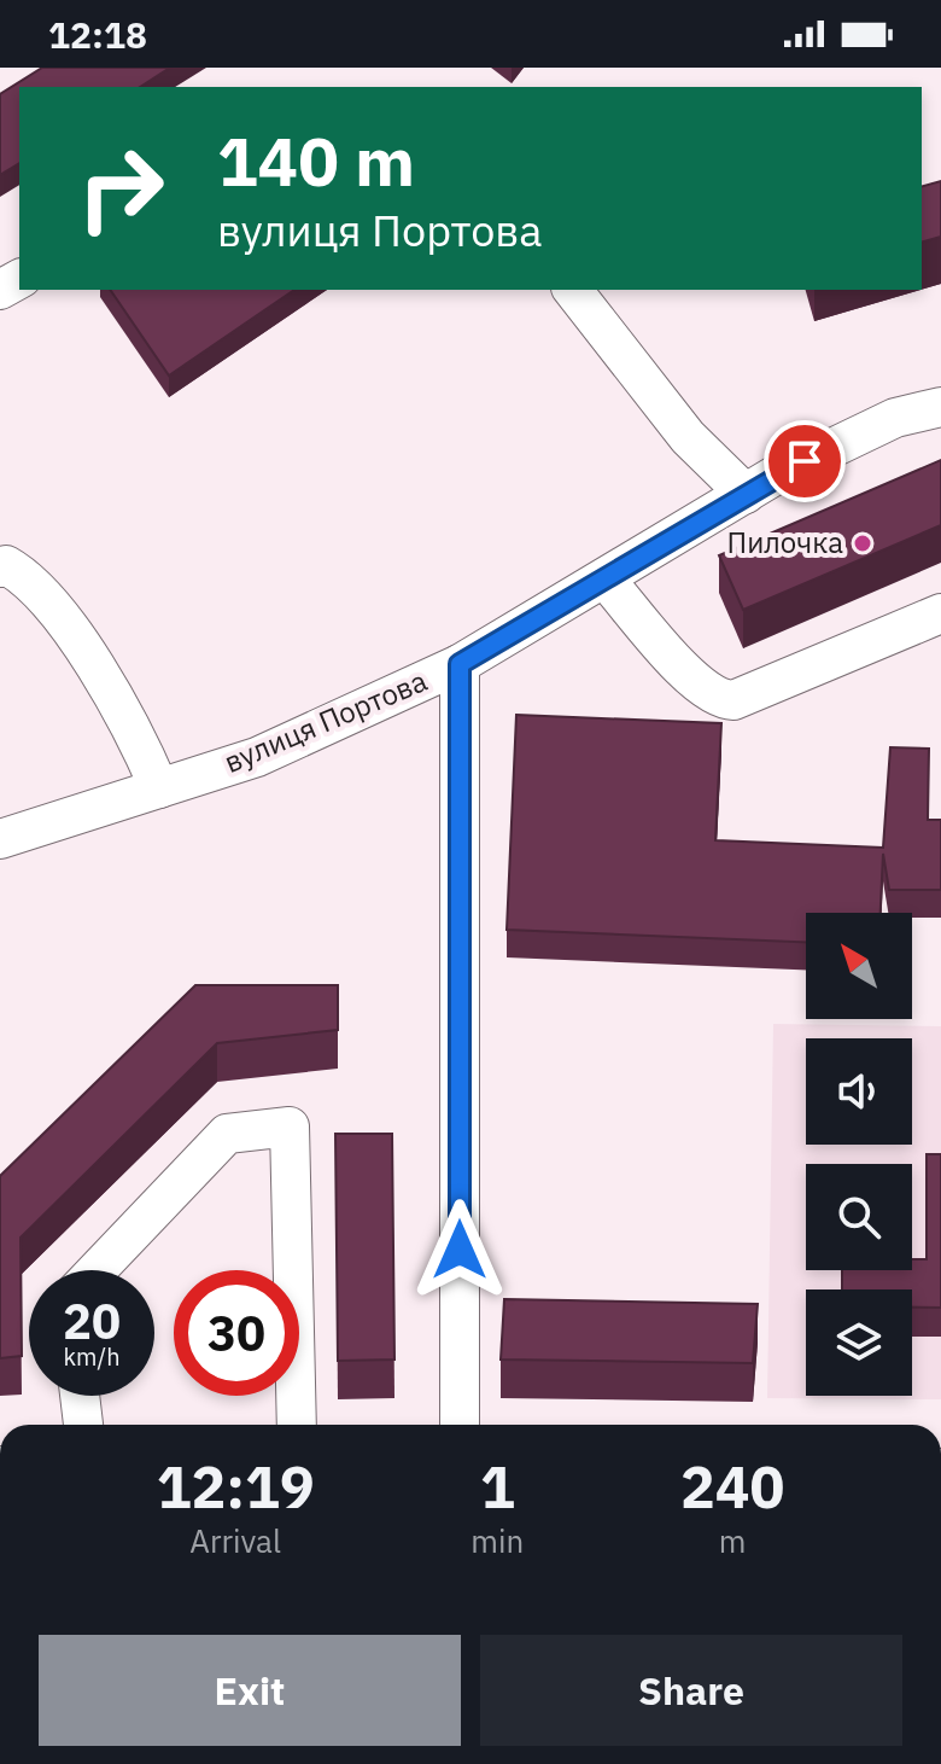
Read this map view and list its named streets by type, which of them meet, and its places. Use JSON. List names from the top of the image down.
{
  "streets": {
    "street": ["вулиця Портова"]
  },
  "places": ["Пилочка"],
  "north": "top left",
  "page": {
    "status": "12:18",
    "turn": ["140 m", "вулиця Портова"],
    "speed": "20 km/h",
    "limit": "30",
    "eta": [
      "12:19",
      "Arrival",
      "1",
      "min",
      "240",
      "m"
    ],
    "buttons": ["Exit", "Share"]
  }
}
